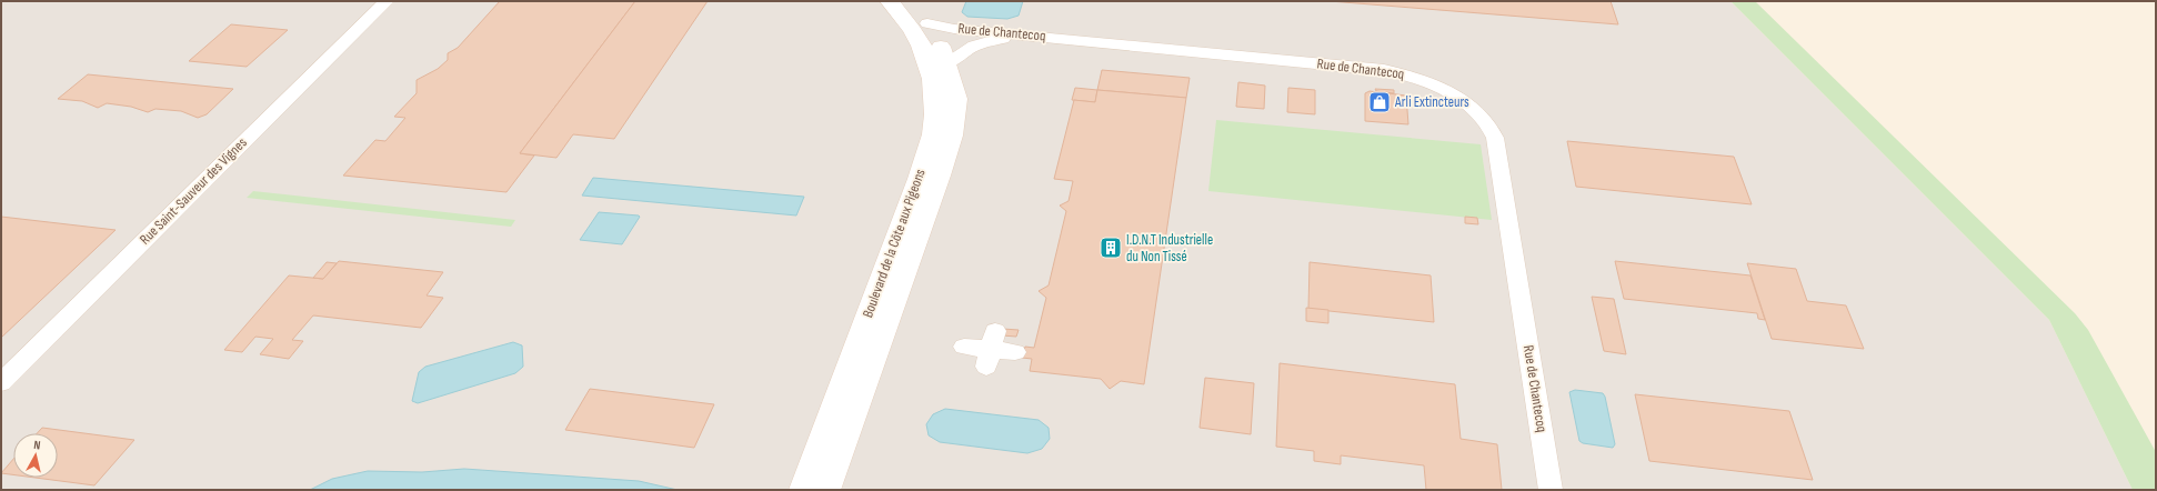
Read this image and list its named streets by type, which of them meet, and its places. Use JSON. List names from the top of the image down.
{
  "streets": {
    "street": ["Rue de Chantecoq", "Rue Saint-Sauveur des Vignes", "Boulevard de la Côte aux Pigeons"]
  },
  "crossings": [
    ["Rue de Chantecoq", "Boulevard de la Côte aux Pigeons"]
  ],
  "places": {
    "shop": ["Arli Extincteurs"],
    "building": ["I.D.N.T Industrielle du Non Tissé"]
  },
  "north": "top"
}
